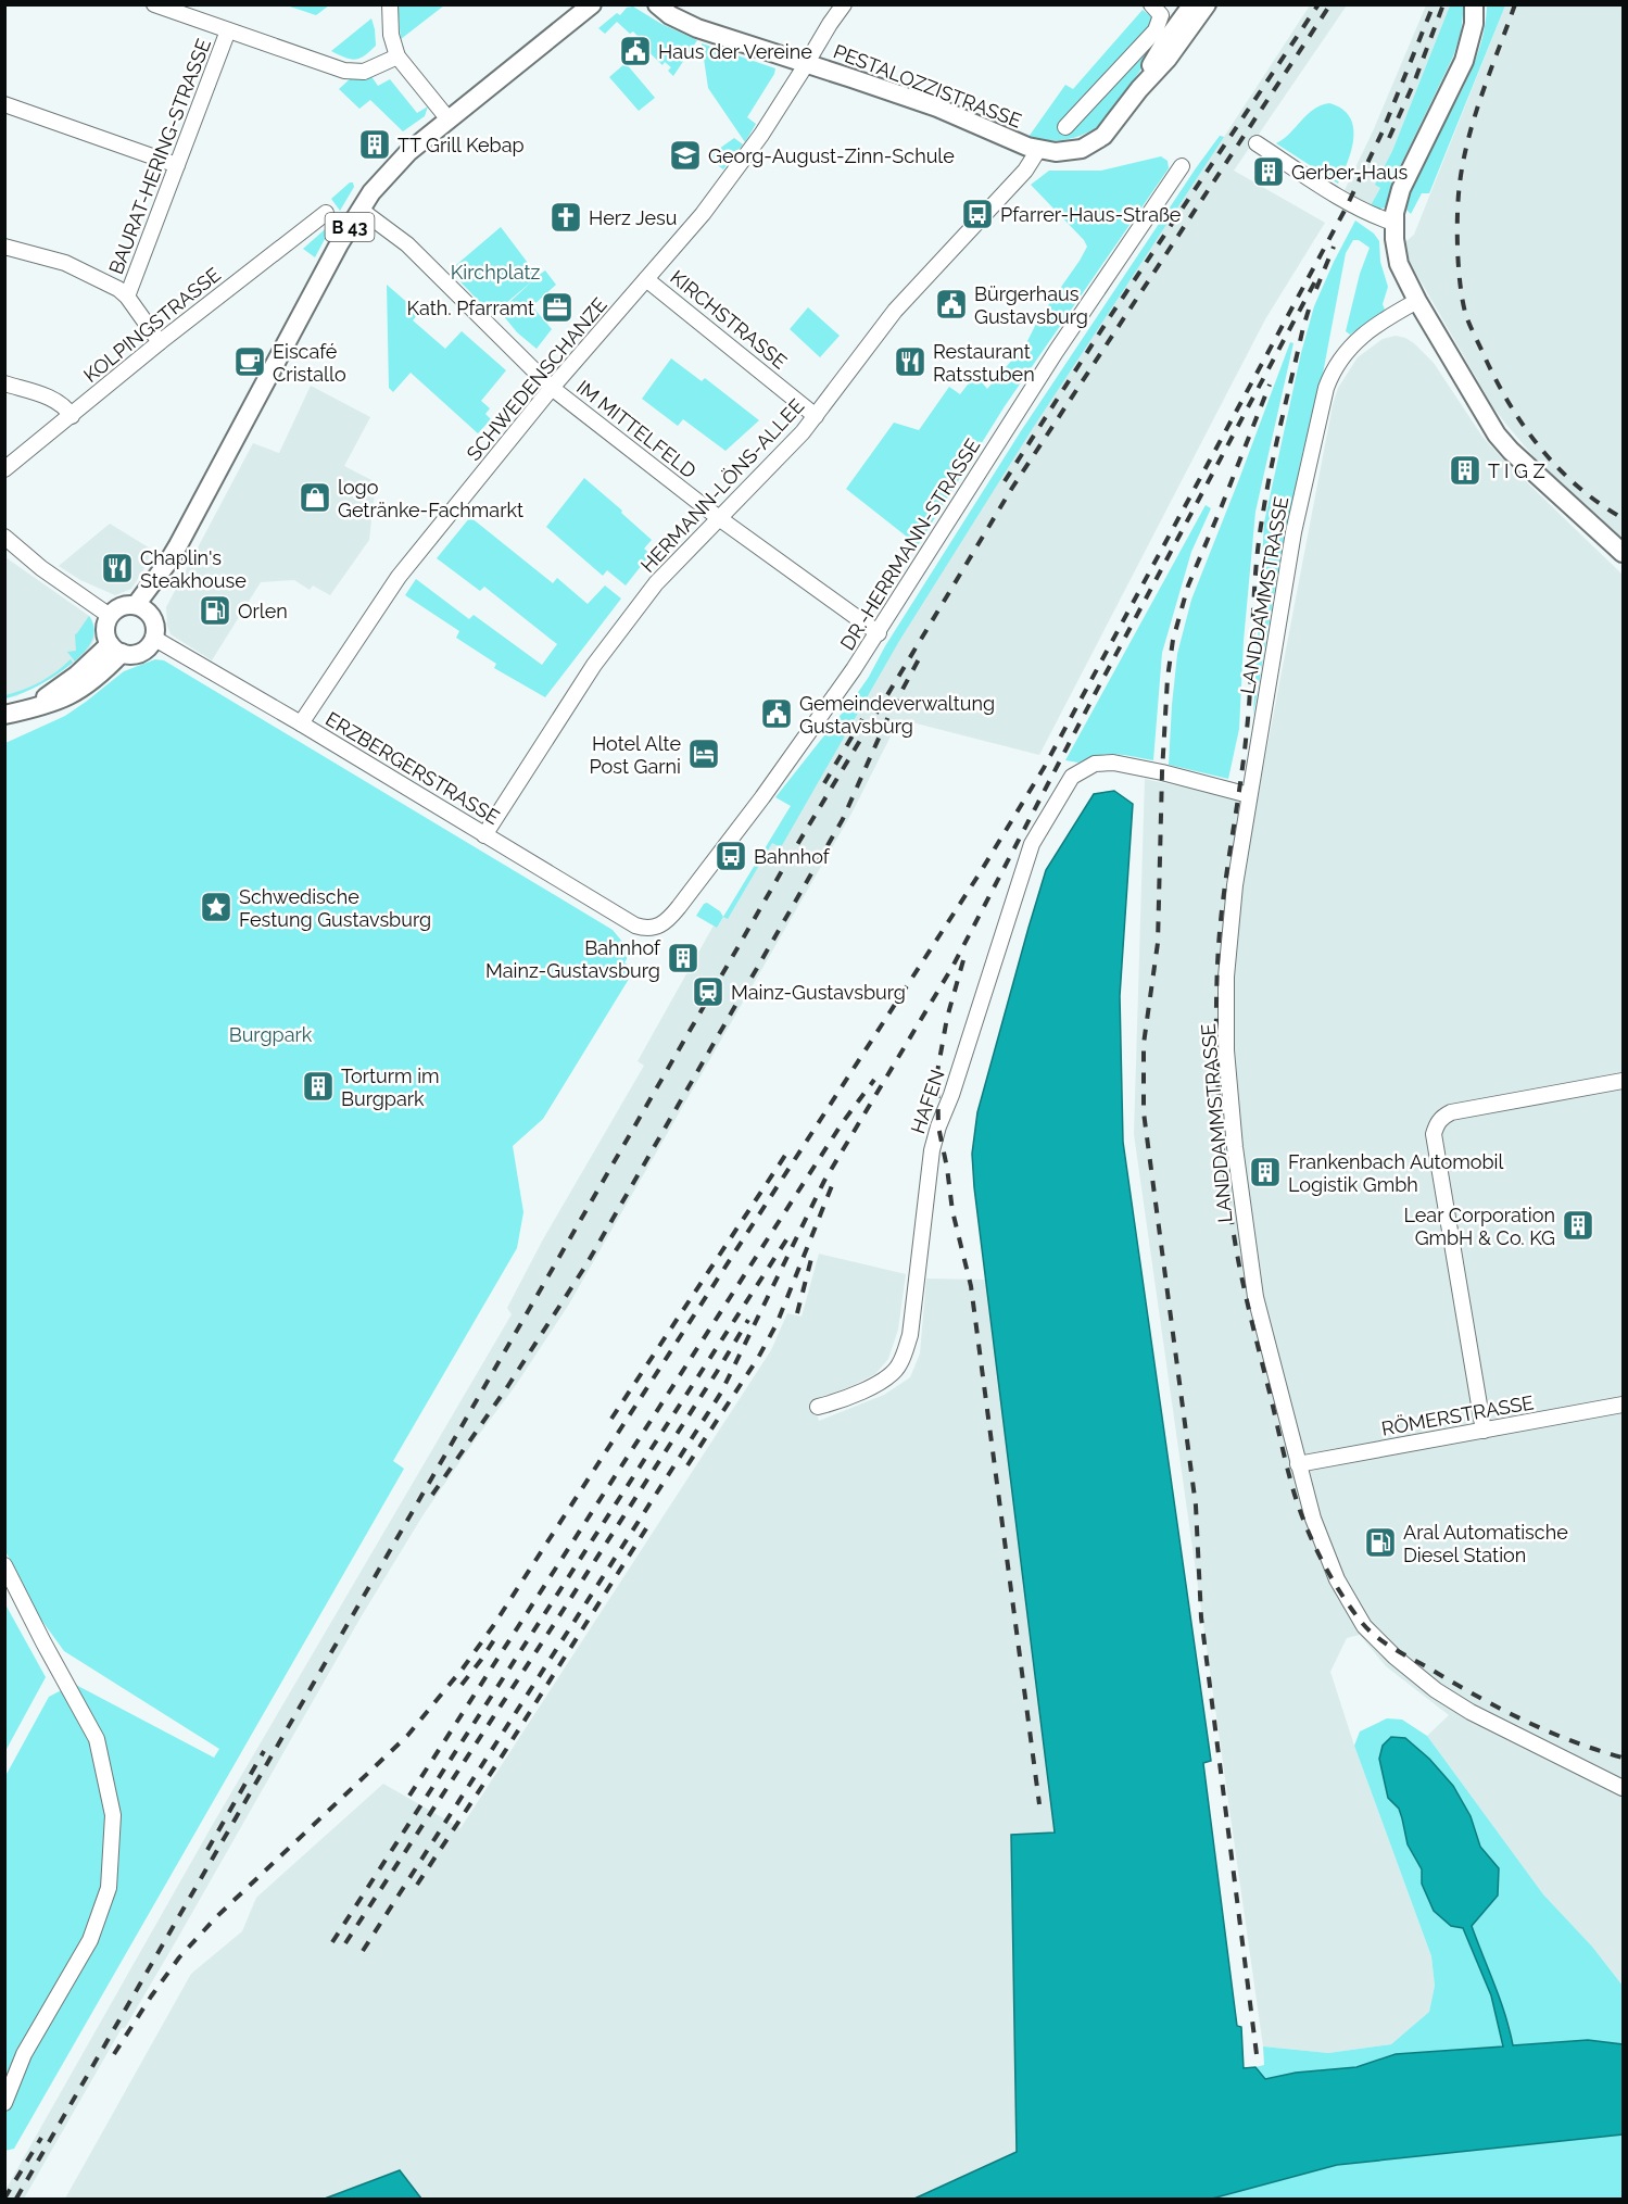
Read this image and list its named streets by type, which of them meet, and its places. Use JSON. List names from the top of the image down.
{
  "streets": {
    "main road": ["PESTALOZZISTRASSE", "B 43"],
    "street": [
      "BAURAT-HERING-STRASSE",
      "KIRCHSTRASSE",
      "KOLPINGSTRASSE",
      "SCHWEDENSCHANZE",
      "IM MITTELFELD",
      "HERMANN-LÖNS-ALLEE",
      "DR.-HERRMANN-STRASSE",
      "LANDDAMMSTRASSE",
      "ERZBERGERSTRASSE",
      "HAFEN",
      "RÖMERSTRASSE"
    ]
  },
  "crossings": [
    ["PESTALOZZISTRASSE", "SCHWEDENSCHANZE"],
    ["PESTALOZZISTRASSE", "HERMANN-LÖNS-ALLEE"],
    ["B 43", "IM MITTELFELD"],
    ["B 43", "ERZBERGERSTRASSE"],
    ["KIRCHSTRASSE", "SCHWEDENSCHANZE"],
    ["KIRCHSTRASSE", "HERMANN-LÖNS-ALLEE"],
    ["SCHWEDENSCHANZE", "IM MITTELFELD"],
    ["SCHWEDENSCHANZE", "ERZBERGERSTRASSE"],
    ["IM MITTELFELD", "HERMANN-LÖNS-ALLEE"],
    ["IM MITTELFELD", "DR.-HERRMANN-STRASSE"],
    ["HERMANN-LÖNS-ALLEE", "ERZBERGERSTRASSE"],
    ["DR.-HERRMANN-STRASSE", "ERZBERGERSTRASSE"],
    ["LANDDAMMSTRASSE", "HAFEN"],
    ["LANDDAMMSTRASSE", "RÖMERSTRASSE"]
  ],
  "parks": ["Kirchplatz", "Burgpark"],
  "places": {
    "public building": ["Haus der Vereine", "Bürgerhaus Gustavsburg", "Gemeindeverwaltung Gustavsburg"],
    "building": [
      "TT Grill Kebap",
      "Gerber-Haus",
      "T I G Z",
      "Bahnhof Mainz-Gustavsburg",
      "Torturm im Burgpark",
      "Frankenbach Automobil Logistik Gmbh",
      "Lear Corporation GmbH & Co. KG"
    ],
    "school or university": ["Georg-August-Zinn-Schule"],
    "bus stop": ["Pfarrer-Haus-Straße", "Bahnhof"],
    "church": ["Herz Jesu"],
    "office": ["Kath. Pfarramt"],
    "cafe": ["Eiscafé Cristallo"],
    "restaurant": ["Restaurant Ratsstuben", "Chaplin's Steakhouse"],
    "shop": ["logo Getränke-Fachmarkt"],
    "fuel station": ["Orlen", "Aral Automatische Diesel Station"],
    "hotel": ["Hotel Alte Post Garni"],
    "place": ["Schwedische Festung Gustavsburg"],
    "station": ["Mainz-Gustavsburg"]
  }
}
